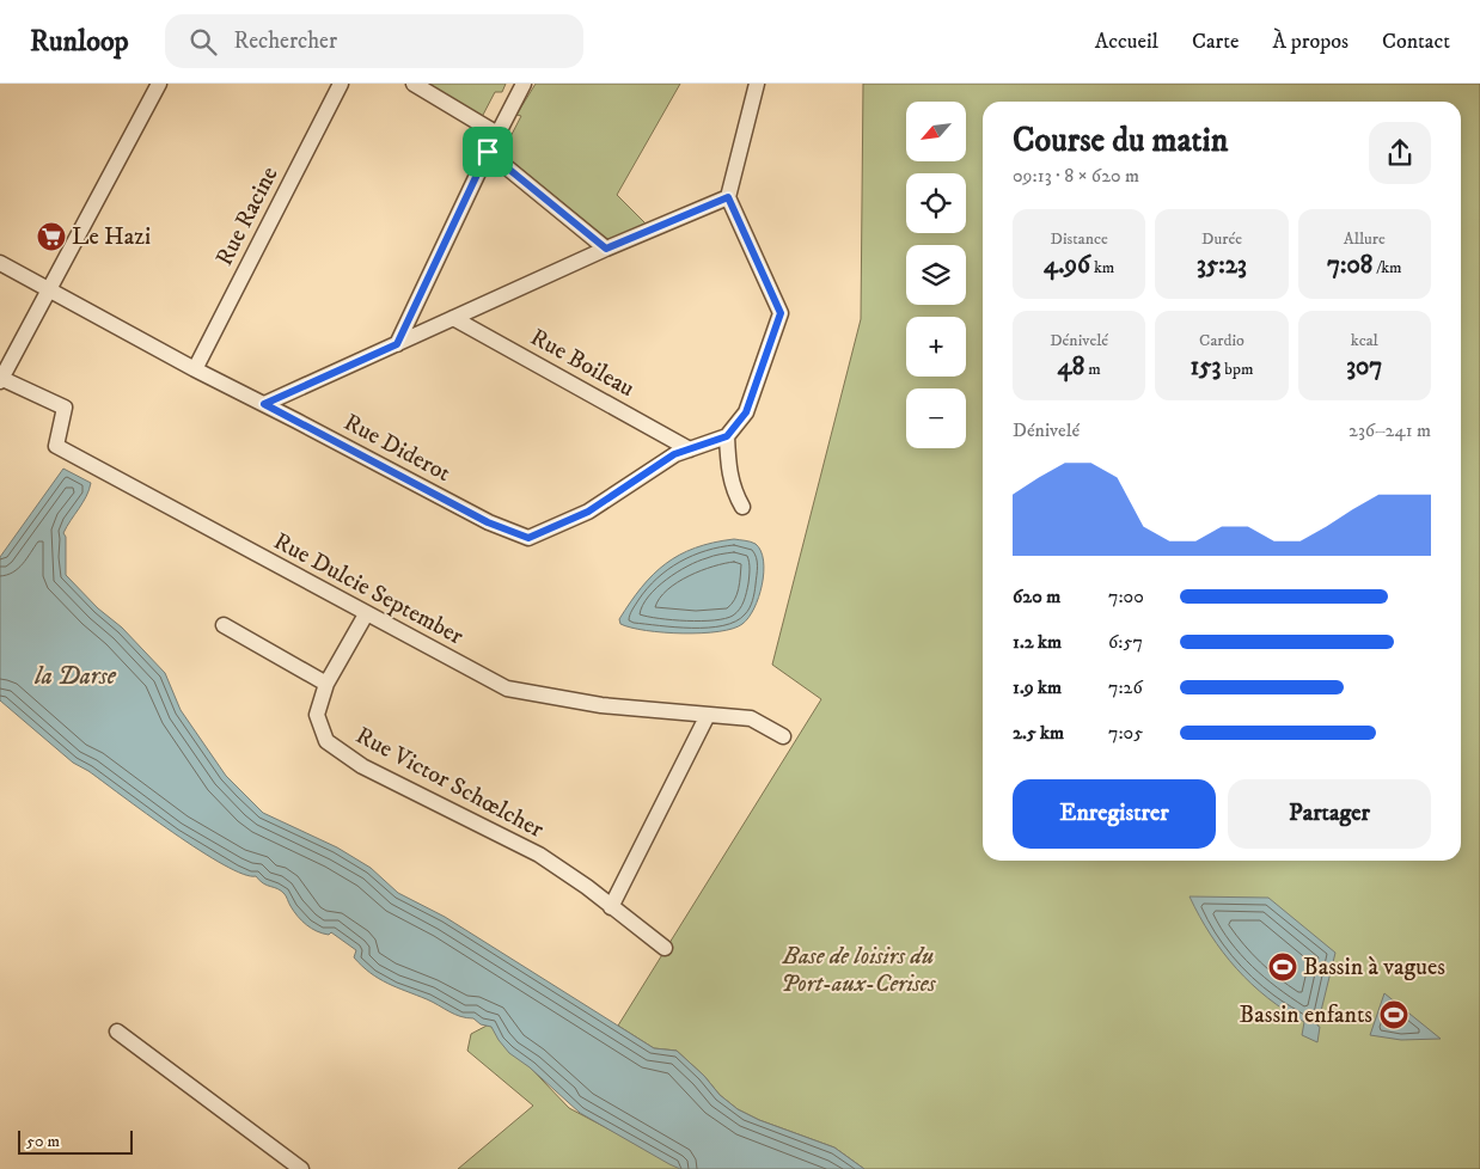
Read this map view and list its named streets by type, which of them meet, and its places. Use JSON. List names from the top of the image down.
{
  "streets": {
    "street": [
      "Rue Racine",
      "Rue Boileau",
      "Rue Diderot",
      "Rue Dulcie September",
      "Rue Victor Schœlcher"
    ]
  },
  "crossings": [
    ["Rue Racine", "Rue Diderot"],
    ["Rue Boileau", "Rue Diderot"],
    ["Rue Dulcie September", "Rue Victor Schœlcher"]
  ],
  "water": ["la Darse"],
  "parks": ["Base de loisirs du Port-aux-Cerises"],
  "places": {
    "supermarket": ["Le Hazi"],
    "sports": ["Bassin à vagues", "Bassin enfants"]
  },
  "scale_bar": "50 m",
  "north": "bottom left",
  "page": {
    "header": "Runloop",
    "search": "Rechercher",
    "nav": [
      "Accueil",
      "Carte",
      "À propos",
      "Contact"
    ],
    "map_buttons": ["+", "−"],
    "heading": ["Course du matin", "09:13 · 8 × 620 m"],
    "stats": [
      ["Distance", "4.96 km"],
      ["Durée", "35:23"],
      ["Allure", "7:08 /km"],
      ["Dénivelé", "48 m"],
      ["Cardio", "153 bpm"],
      ["kcal", "307"]
    ],
    "chart": ["Dénivelé", "236–241 m"],
    "list": [
      {
        "name": "620 m",
        "note": "7:00"
      },
      {
        "name": "1.2 km",
        "note": "6:57"
      },
      {
        "name": "1.9 km",
        "note": "7:26"
      },
      {
        "name": "2.5 km",
        "note": "7:05"
      }
    ],
    "buttons": ["Enregistrer", "Partager"],
    "scale": "50 m"
  }
}
